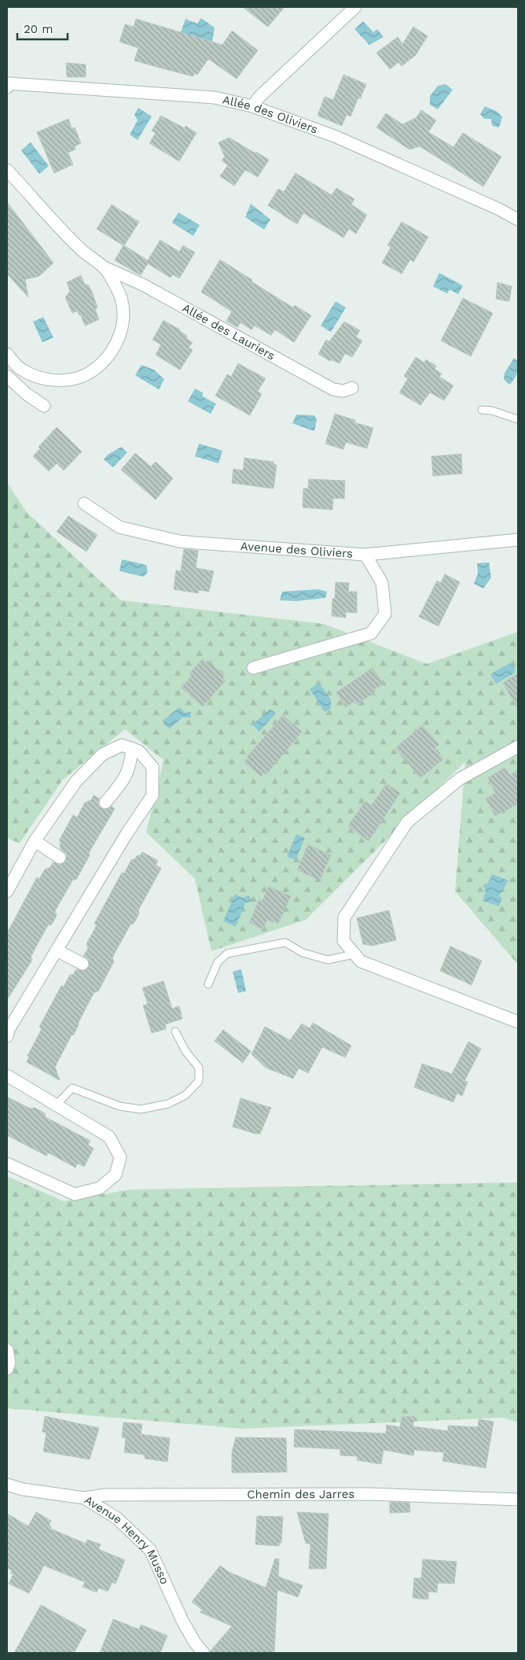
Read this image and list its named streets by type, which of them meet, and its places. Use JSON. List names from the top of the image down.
{
  "streets": {
    "street": [
      "Allée des Oliviers",
      "Allée des Lauriers",
      "Avenue des Oliviers",
      "Chemin des Jarres",
      "Avenue Henry Musso"
    ]
  },
  "crossings": [
    ["Chemin des Jarres", "Avenue Henry Musso"]
  ],
  "scale_bar": "20 m"
}
